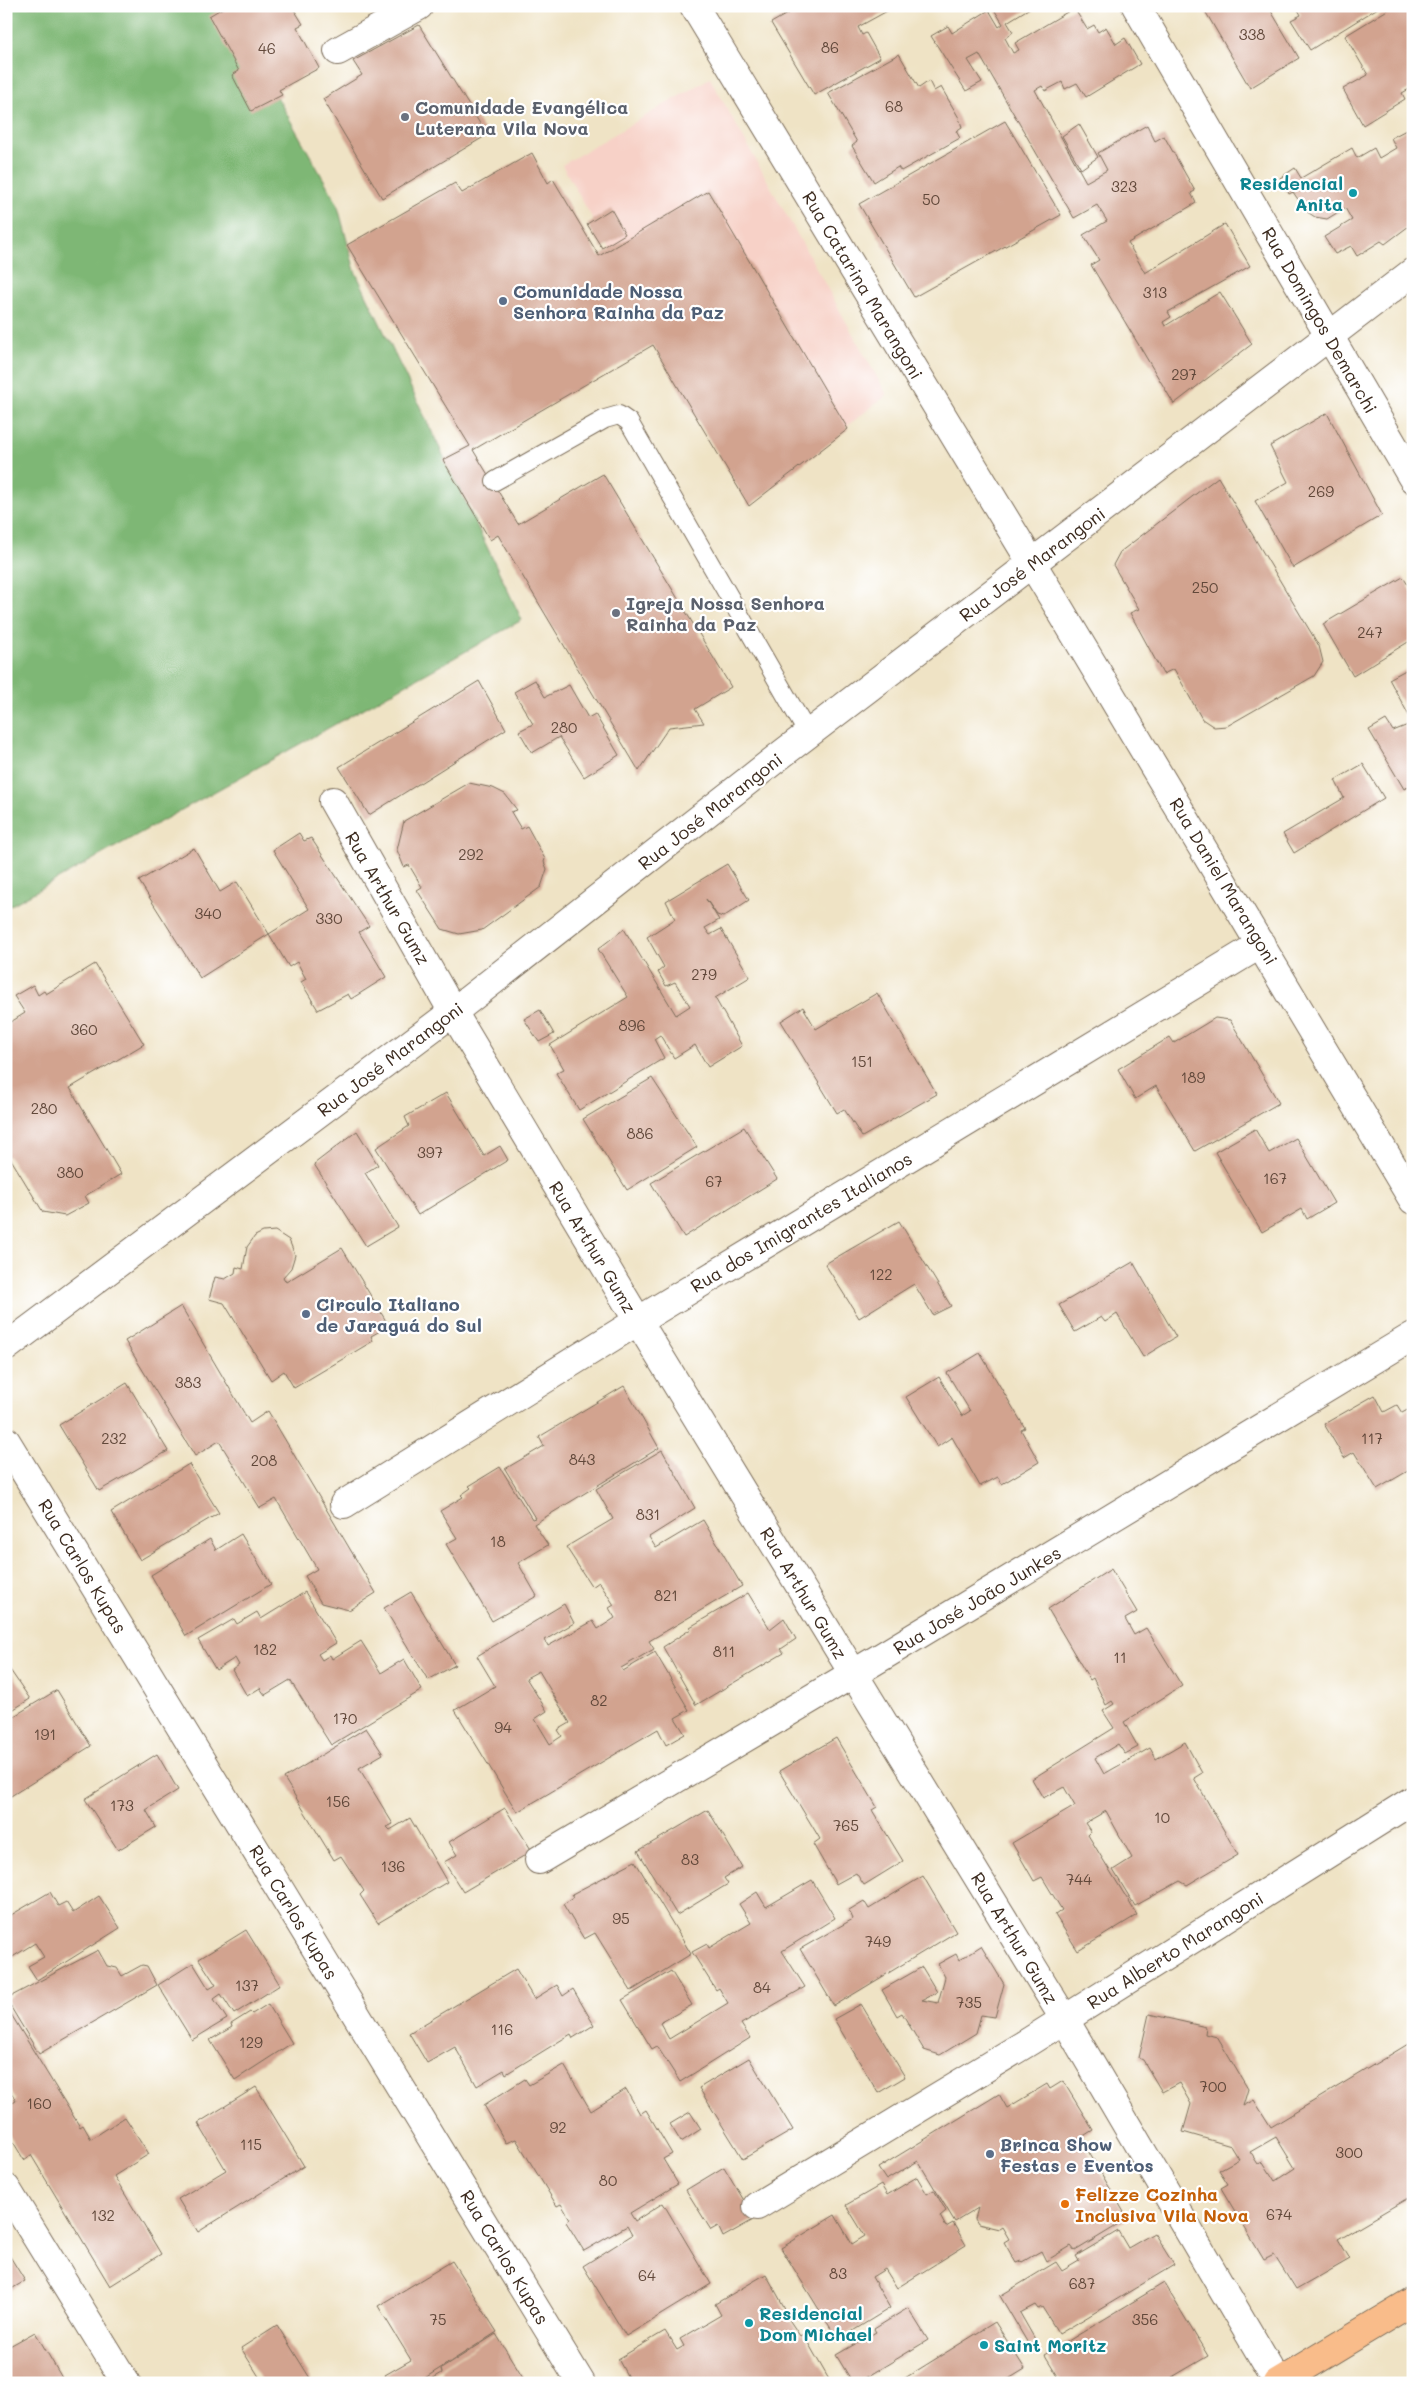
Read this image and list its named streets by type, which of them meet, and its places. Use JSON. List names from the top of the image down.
{
  "streets": {
    "street": [
      "Rua Catarina Marangoni",
      "Rua Domingos Demarchi",
      "Rua José Marangoni",
      "Rua Daniel Marangoni",
      "Rua Arthur Gumz",
      "Rua dos Imigrantes Italianos",
      "Rua Carlos Kupas",
      "Rua José João Junkes",
      "Rua Alberto Marangoni"
    ]
  },
  "crossings": [
    ["Rua Catarina Marangoni", "Rua José Marangoni"],
    ["Rua Catarina Marangoni", "Rua Daniel Marangoni"],
    ["Rua Domingos Demarchi", "Rua José Marangoni"],
    ["Rua José Marangoni", "Rua Daniel Marangoni"],
    ["Rua José Marangoni", "Rua Arthur Gumz"],
    ["Rua Daniel Marangoni", "Rua dos Imigrantes Italianos"],
    ["Rua Arthur Gumz", "Rua dos Imigrantes Italianos"],
    ["Rua Arthur Gumz", "Rua José João Junkes"],
    ["Rua Arthur Gumz", "Rua Alberto Marangoni"]
  ],
  "places": [
    "Comunidade Evangélica Luterana Vila Nova",
    "Residencial Anita",
    "Comunidade Nossa Senhora Rainha da Paz",
    "Igreja Nossa Senhora Rainha da Paz",
    "Circulo Italiano de Jaraguá do Sul",
    "Brinca Show Festas e Eventos",
    "Felizze Cozinha Inclusiva Vila Nova",
    "Residencial Dom Michael",
    "Saint Moritz"
  ],
  "house_numbers": [
    "338",
    "86",
    "46",
    "68",
    "323",
    "50",
    "313",
    "297",
    "269",
    "250",
    "247",
    "280",
    "292",
    "340",
    "330",
    "279",
    "896",
    "360",
    "151",
    "189",
    "280",
    "886",
    "397",
    "380",
    "167",
    "67",
    "122",
    "383",
    "232",
    "117",
    "843",
    "208",
    "831",
    "18",
    "821",
    "182",
    "811",
    "11",
    "82",
    "170",
    "94",
    "191",
    "156",
    "173",
    "10",
    "765",
    "83",
    "136",
    "744",
    "95",
    "749",
    "137",
    "84",
    "735",
    "116",
    "129",
    "700",
    "160",
    "92",
    "115",
    "300",
    "80",
    "674",
    "132",
    "83",
    "64",
    "687",
    "75",
    "356"
  ]
}
